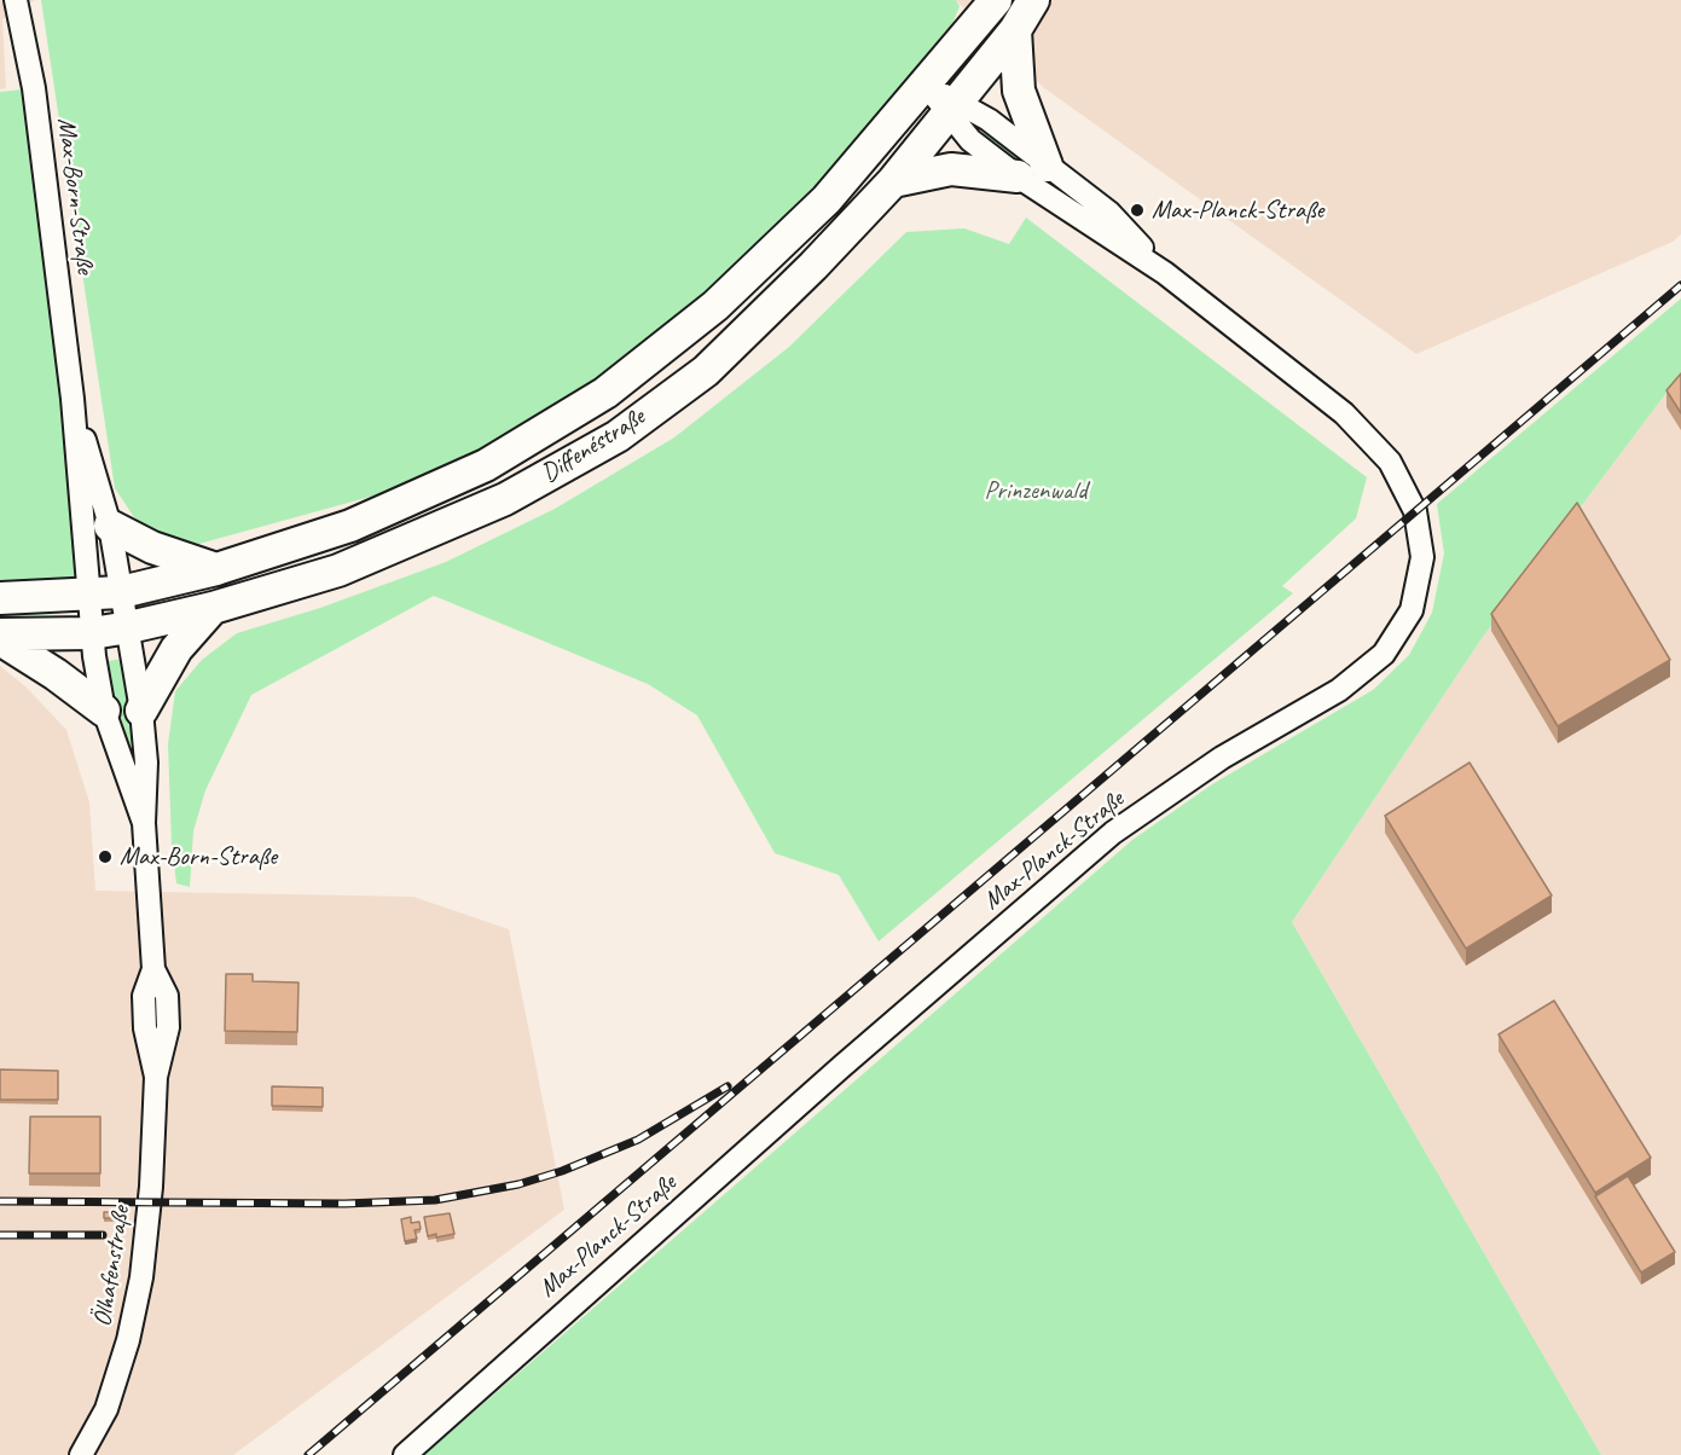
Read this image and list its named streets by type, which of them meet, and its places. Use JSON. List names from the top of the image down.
{
  "streets": {
    "main road": ["Diffenéstraße"],
    "street": ["Max-Born-Straße", "Max-Planck-Straße", "Ölhafenstraße"]
  },
  "crossings": [
    ["Max-Born-Straße", "Diffenéstraße"],
    ["Max-Born-Straße", "Ölhafenstraße"],
    ["Diffenéstraße", "Max-Planck-Straße"],
    ["Diffenéstraße", "Ölhafenstraße"]
  ],
  "parks": ["Prinzenwald"],
  "places": ["Max-Planck-Straße", "Max-Born-Straße"]
}
